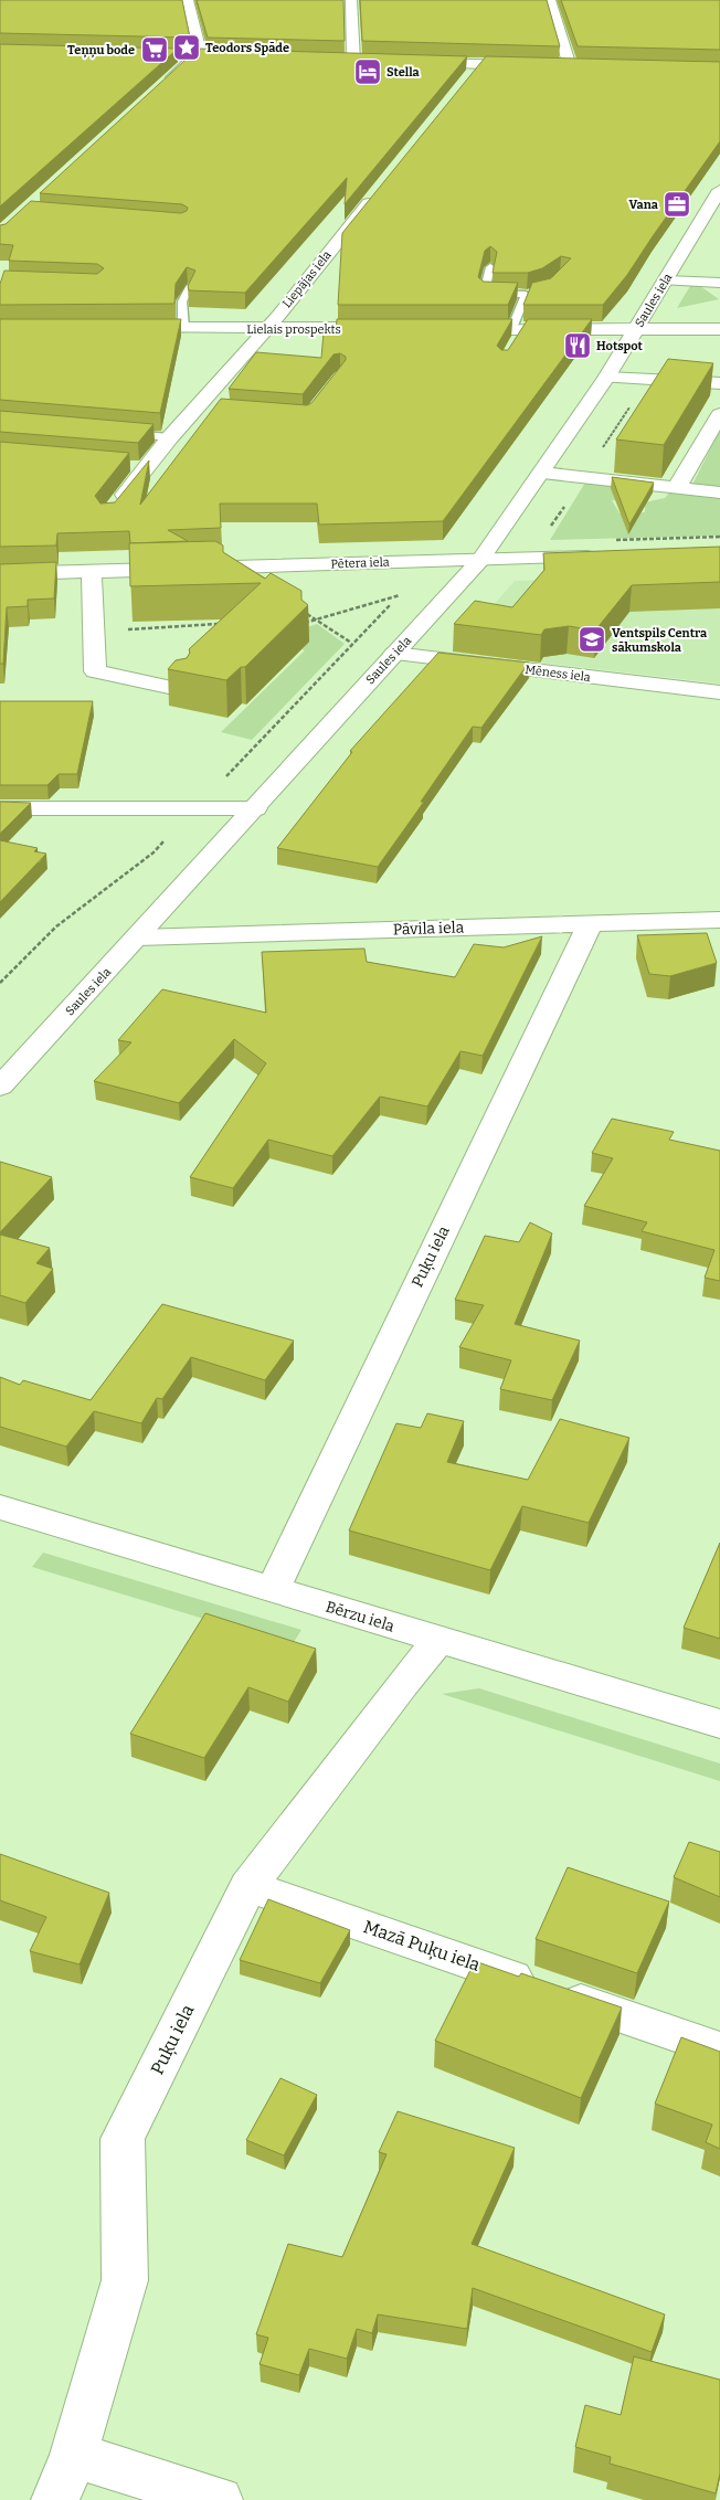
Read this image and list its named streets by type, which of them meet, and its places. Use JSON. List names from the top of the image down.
{
  "streets": {
    "street": [
      "Liepājas iela",
      "Saules iela",
      "Lielais prospekts",
      "Pētera iela",
      "Mēness iela",
      "Pāvila iela",
      "Puķu iela",
      "Bērzu iela",
      "Mazā Puķu iela"
    ]
  },
  "crossings": [
    ["Liepājas iela", "Lielais prospekts"],
    ["Saules iela", "Pētera iela"],
    ["Saules iela", "Mēness iela"],
    ["Saules iela", "Pāvila iela"],
    ["Pāvila iela", "Puķu iela"],
    ["Puķu iela", "Bērzu iela"],
    ["Puķu iela", "Mazā Puķu iela"]
  ],
  "places": {
    "place": ["Teodors Spāde"],
    "supermarket": ["Teņņu bode"],
    "hotel": ["Stella"],
    "office": ["Vana"],
    "restaurant": ["Hotspot"],
    "school or university": ["Ventspils Centra sākumskola"]
  }
}
